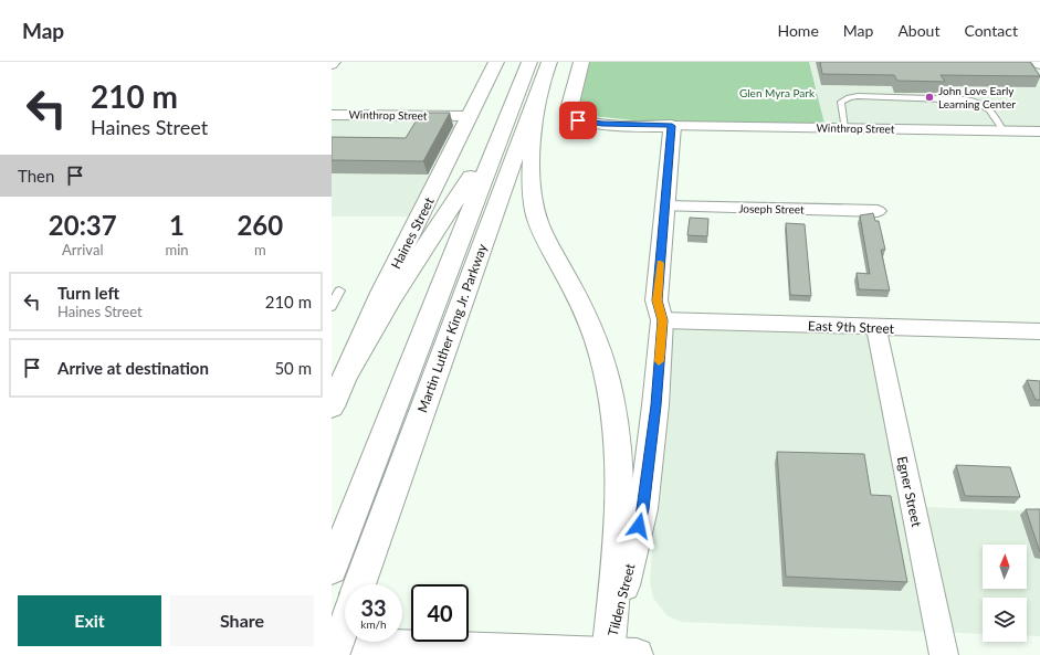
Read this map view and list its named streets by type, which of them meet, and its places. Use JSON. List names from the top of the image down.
{
  "streets": {
    "main road": ["Haines Street", "Martin Luther King Jr. Parkway", "Tilden Street"],
    "street": [
      "Winthrop Street",
      "Joseph Street",
      "East 9th Street",
      "Egner Street"
    ]
  },
  "crossings": [
    ["Winthrop Street", "Haines Street"],
    ["Winthrop Street", "Tilden Street"],
    ["Joseph Street", "Tilden Street"],
    ["East 9th Street", "Egner Street"],
    ["East 9th Street", "Tilden Street"]
  ],
  "parks": ["Glen Myra Park"],
  "places": ["John Love Early Learning Center"],
  "north": "top",
  "page": {
    "header": "Map",
    "nav": [
      "Home",
      "Map",
      "About",
      "Contact"
    ],
    "turn": ["210 m", "Haines Street"],
    "then": "Then",
    "eta": [
      "20:37",
      "Arrival",
      "1",
      "min",
      "260",
      "m"
    ],
    "list": [
      {
        "name": "Turn left",
        "note": "Haines Street",
        "value": "210 m"
      },
      {
        "name": "Arrive at destination",
        "value": "50 m"
      }
    ],
    "speed": "33 km/h",
    "limit": "40",
    "buttons": ["Exit", "Share"]
  }
}
